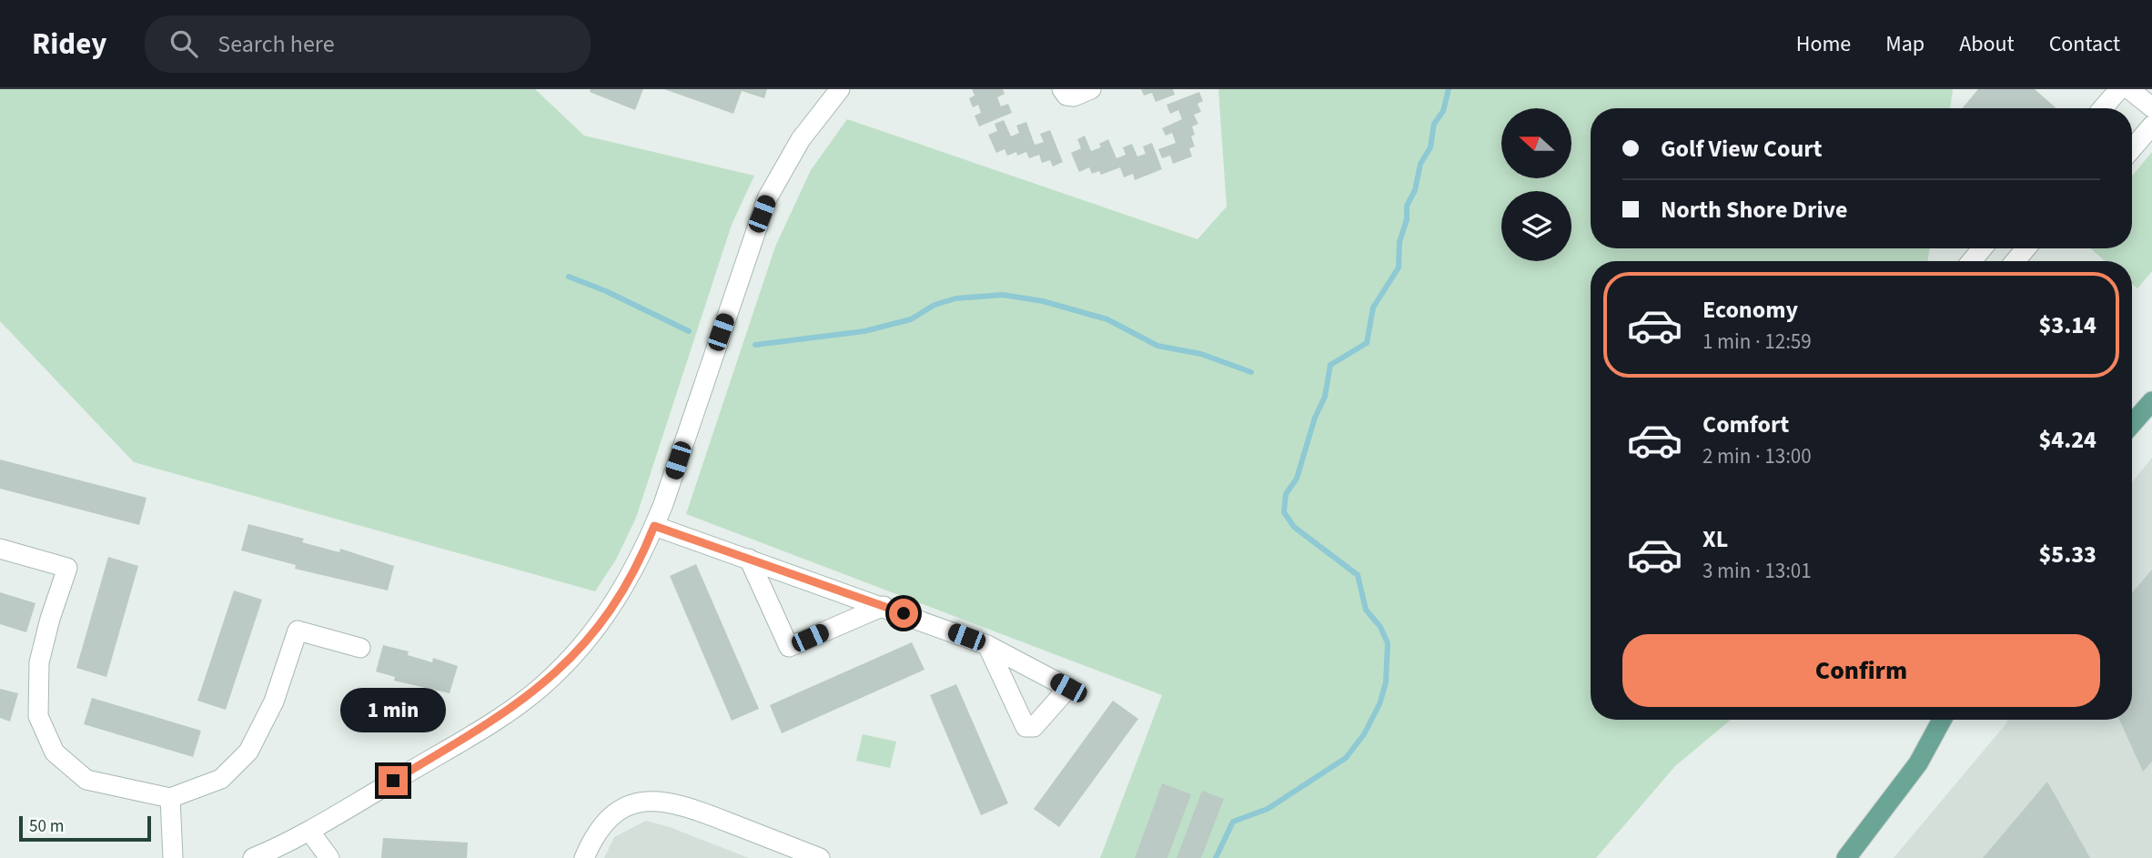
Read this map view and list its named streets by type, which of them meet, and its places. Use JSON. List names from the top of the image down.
{
  "scale_bar": "50 m",
  "north": "left",
  "page": {
    "header": "Ridey",
    "search": "Search here",
    "nav": [
      "Home",
      "Map",
      "About",
      "Contact"
    ],
    "banner": ["Golf View Court", "North Shore Drive"],
    "list": [
      {
        "name": "Economy",
        "note": "1 min · 12:59",
        "value": "$3.14"
      },
      {
        "name": "Comfort",
        "note": "2 min · 13:00",
        "value": "$4.24"
      },
      {
        "name": "XL",
        "note": "3 min · 13:01",
        "value": "$5.33"
      }
    ],
    "buttons": "Confirm",
    "bubble": "1 min",
    "scale": "50 m"
  }
}
